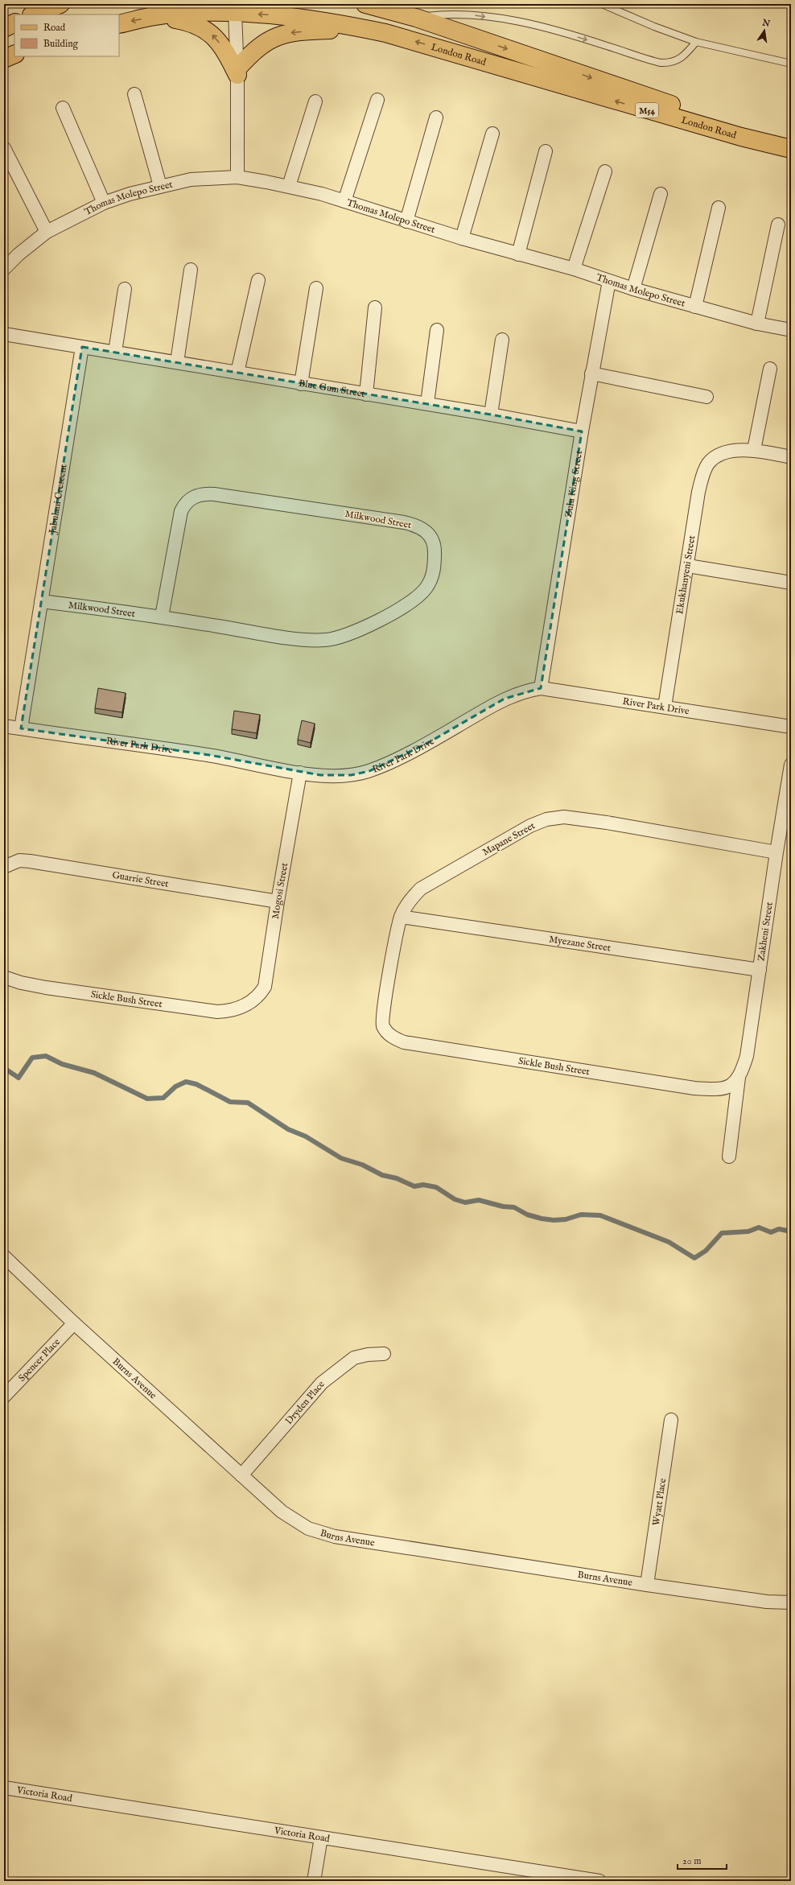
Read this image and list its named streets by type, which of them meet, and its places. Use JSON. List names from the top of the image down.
{
  "streets": {
    "main road": ["London Road", "M54"],
    "street": [
      "Thomas Molepo Street",
      "Blue Gum Street",
      "Zulu King Street",
      "Jabulani Crescent",
      "Milkwood Street",
      "Ekukhanyeni Street",
      "River Park Drive",
      "Mapane Street",
      "Guarrie Street",
      "Mogosi Street",
      "Zakheni Street",
      "Myezane Street",
      "Sickle Bush Street",
      "Spencer Place",
      "Burns Avenue",
      "Dryden Place",
      "Wyatt Place",
      "Victoria Road"
    ]
  },
  "crossings": [
    ["Thomas Molepo Street", "Zulu King Street"],
    ["Blue Gum Street", "Zulu King Street"],
    ["Blue Gum Street", "Jabulani Crescent"],
    ["Zulu King Street", "River Park Drive"],
    ["Jabulani Crescent", "Milkwood Street"],
    ["Jabulani Crescent", "River Park Drive"],
    ["Ekukhanyeni Street", "River Park Drive"],
    ["River Park Drive", "Mogosi Street"],
    ["Mapane Street", "Zakheni Street"],
    ["Mapane Street", "Myezane Street"],
    ["Mapane Street", "Sickle Bush Street"],
    ["Guarrie Street", "Mogosi Street"],
    ["Mogosi Street", "Sickle Bush Street"],
    ["Zakheni Street", "Myezane Street"],
    ["Zakheni Street", "Sickle Bush Street"],
    ["Spencer Place", "Burns Avenue"],
    ["Burns Avenue", "Dryden Place"],
    ["Burns Avenue", "Wyatt Place"]
  ],
  "legend": ["Road", "Building"],
  "scale_bar": "20 m",
  "north": "top"
}
